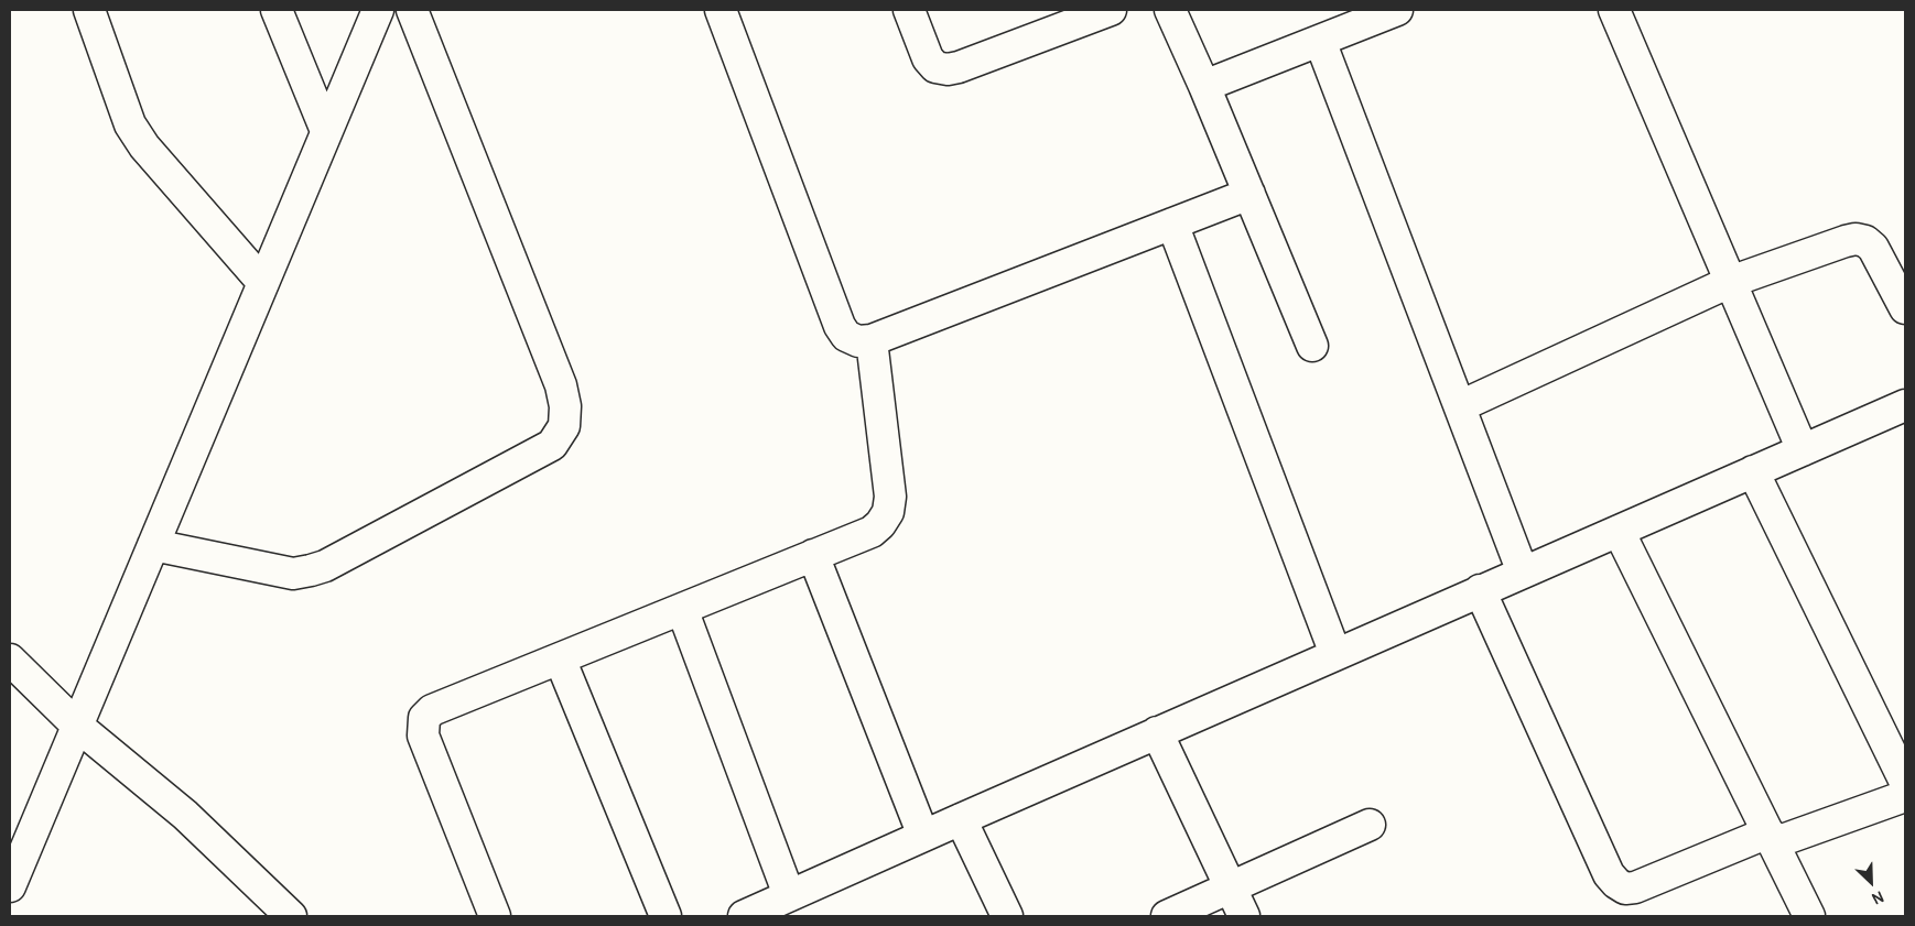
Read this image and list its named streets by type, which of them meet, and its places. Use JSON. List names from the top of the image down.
{
  "north": "bottom right"
}
